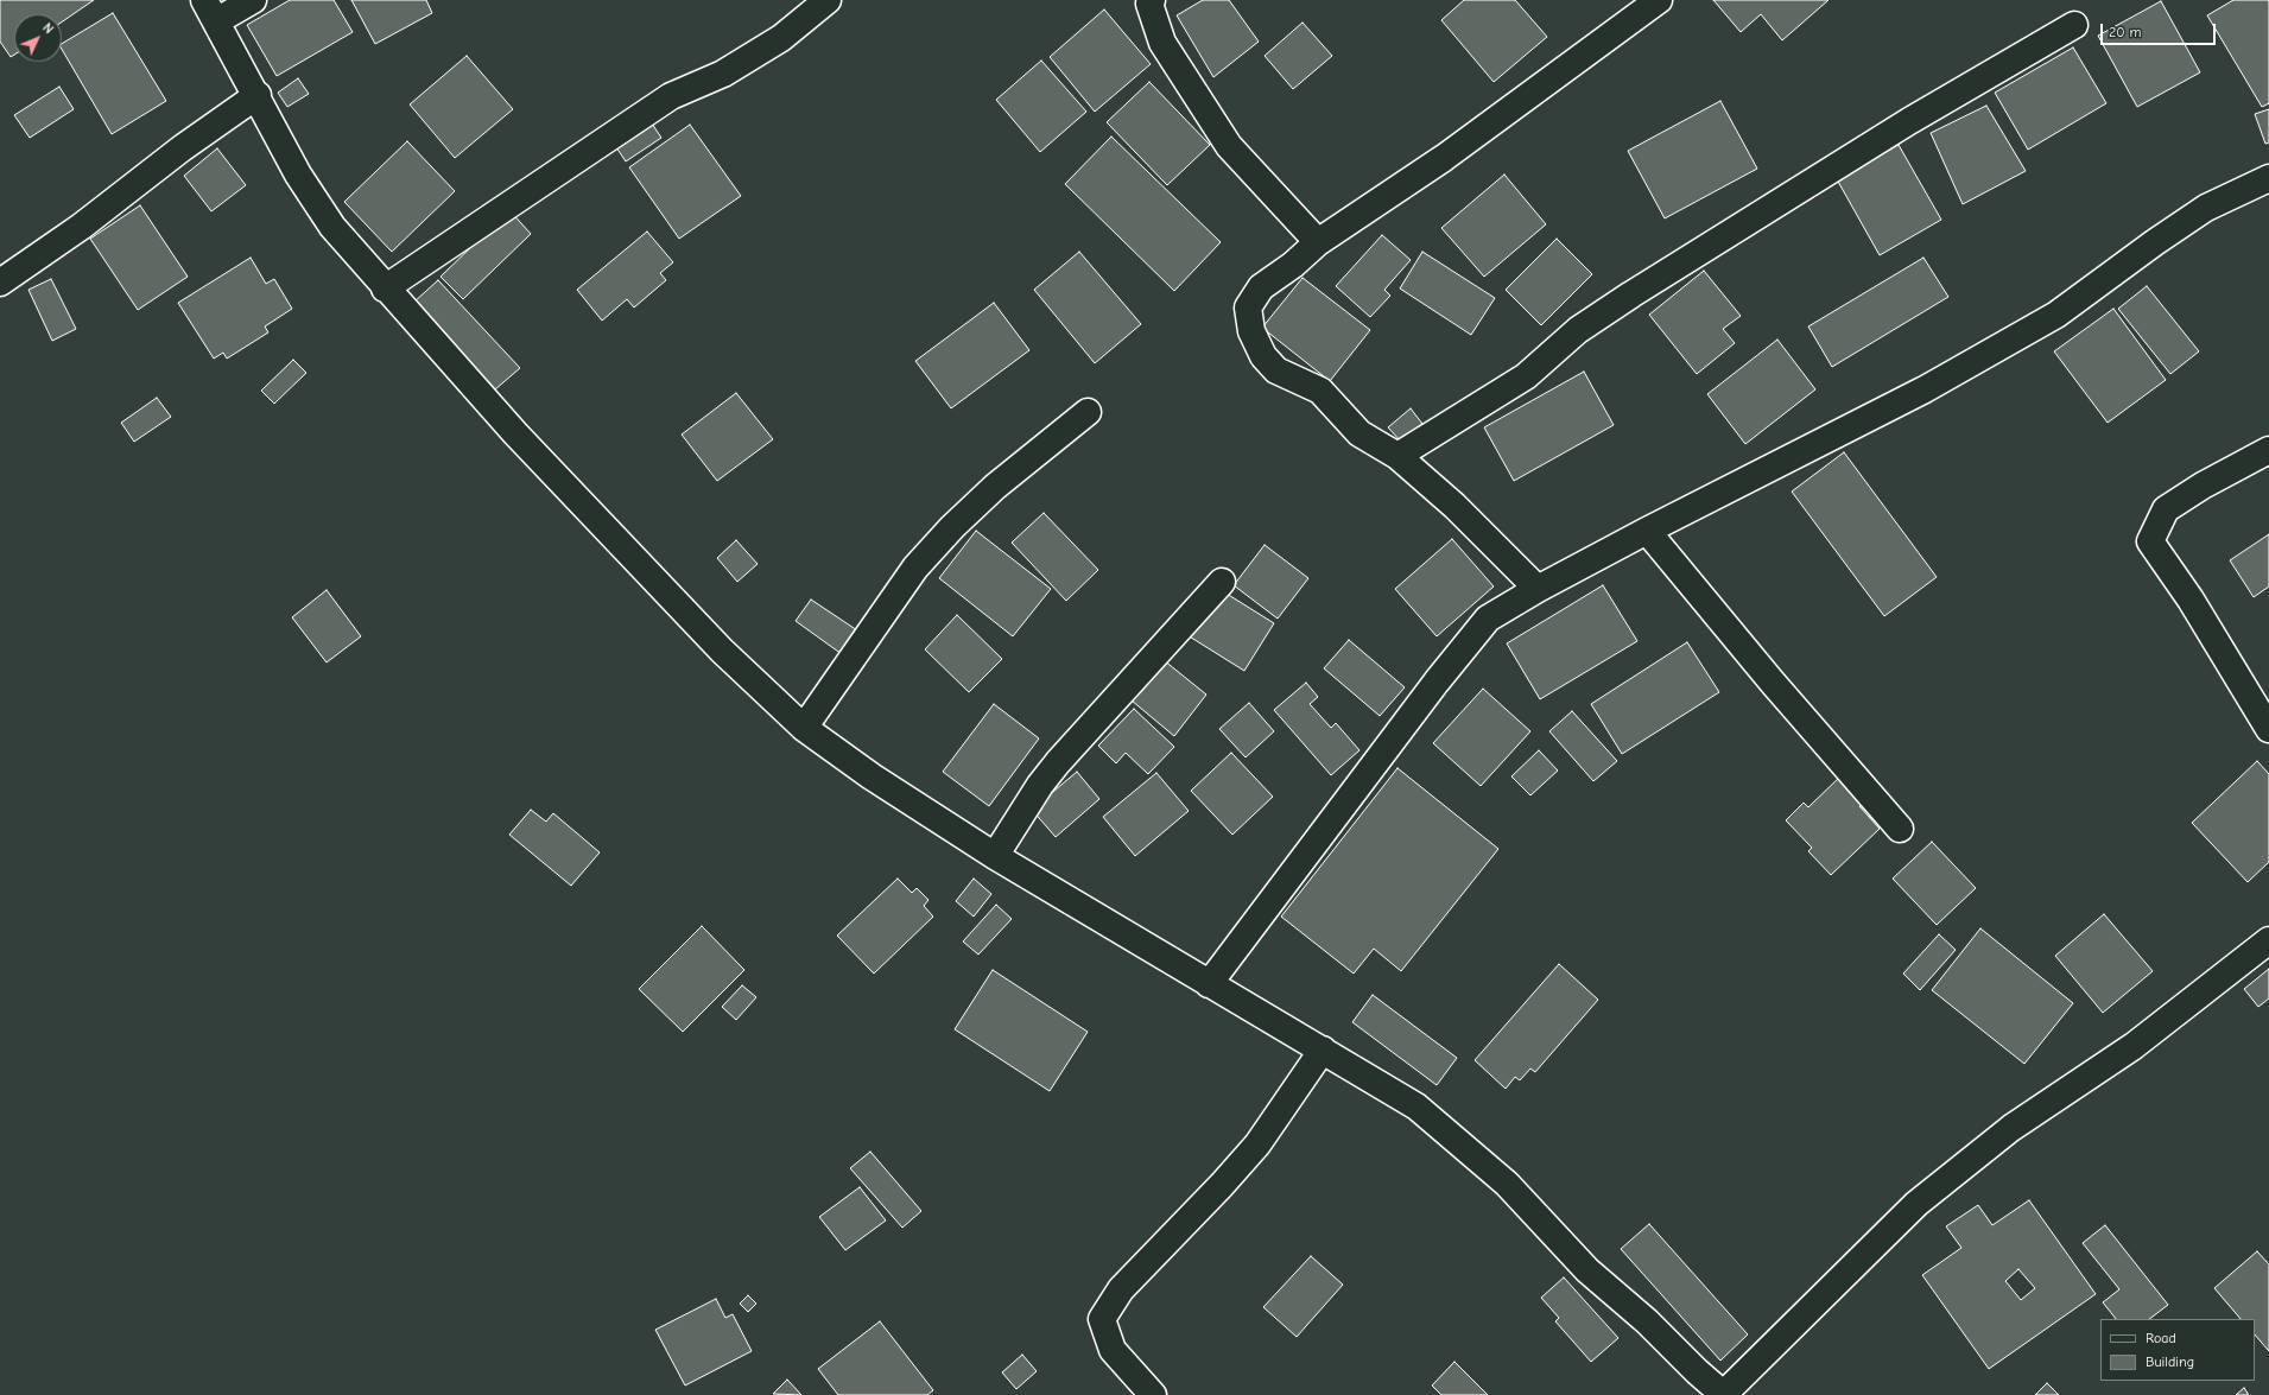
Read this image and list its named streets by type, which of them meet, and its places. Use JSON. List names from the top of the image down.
{
  "legend": ["Road", "Building"],
  "scale_bar": "20 m",
  "north": "top right"
}
